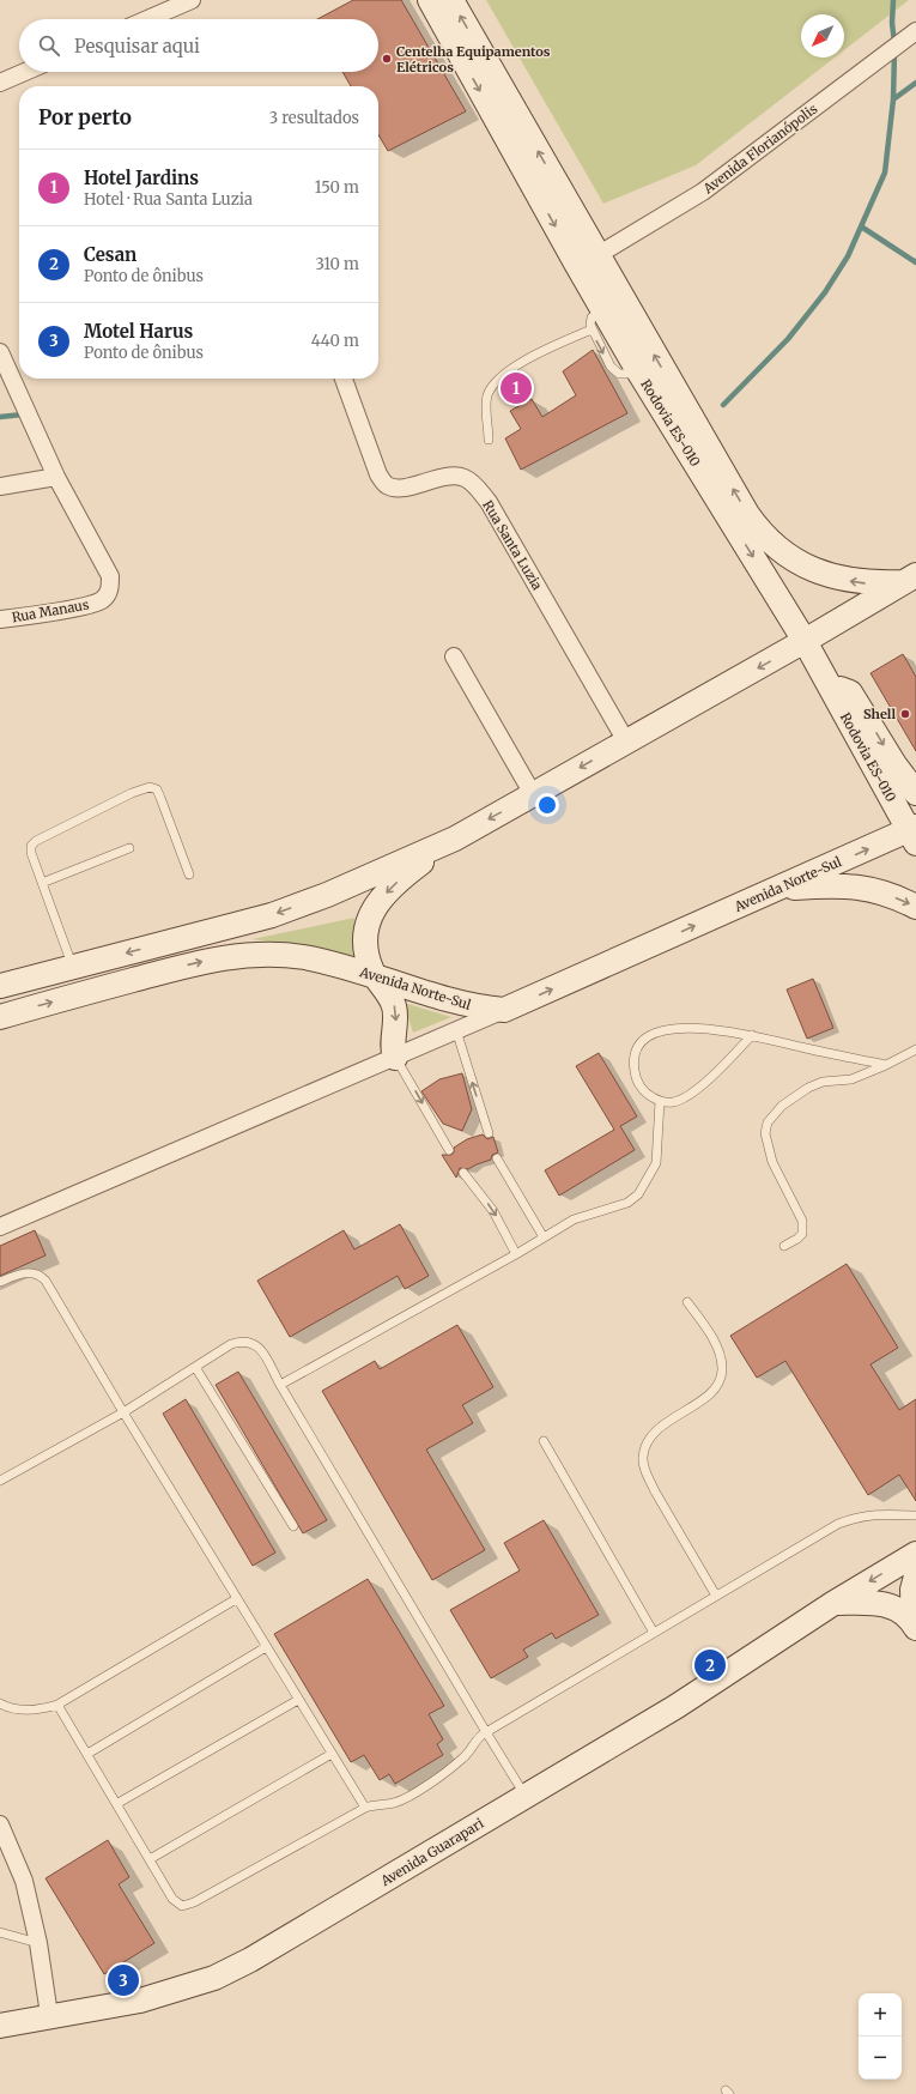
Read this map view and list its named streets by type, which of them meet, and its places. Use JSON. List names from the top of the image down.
{
  "streets": {
    "main road": ["Rodovia ES-010", "Avenida Norte-Sul", "Avenida Guarapari"],
    "street": ["Avenida Florianópolis", "Rua Santa Luzia", "Rua Manaus"]
  },
  "crossings": [
    ["Avenida Florianópolis", "Rodovia ES-010"],
    ["Rodovia ES-010", "Avenida Norte-Sul"]
  ],
  "places": ["Centelha Equipamentos Elétricos", "Shell"],
  "north": "bottom left",
  "page": {
    "search": "Pesquisar aqui",
    "heading": ["Por perto", "3 resultados"],
    "list": [
      {
        "mark": "1",
        "name": "Hotel Jardins",
        "note": "Hotel · Rua Santa Luzia",
        "value": "150 m"
      },
      {
        "mark": "2",
        "name": "Cesan",
        "note": "Ponto de ônibus",
        "value": "310 m"
      },
      {
        "mark": "3",
        "name": "Motel Harus",
        "note": "Ponto de ônibus",
        "value": "440 m"
      }
    ],
    "pins": ["1", "2", "3"],
    "map_buttons": ["+", "−"]
  }
}
